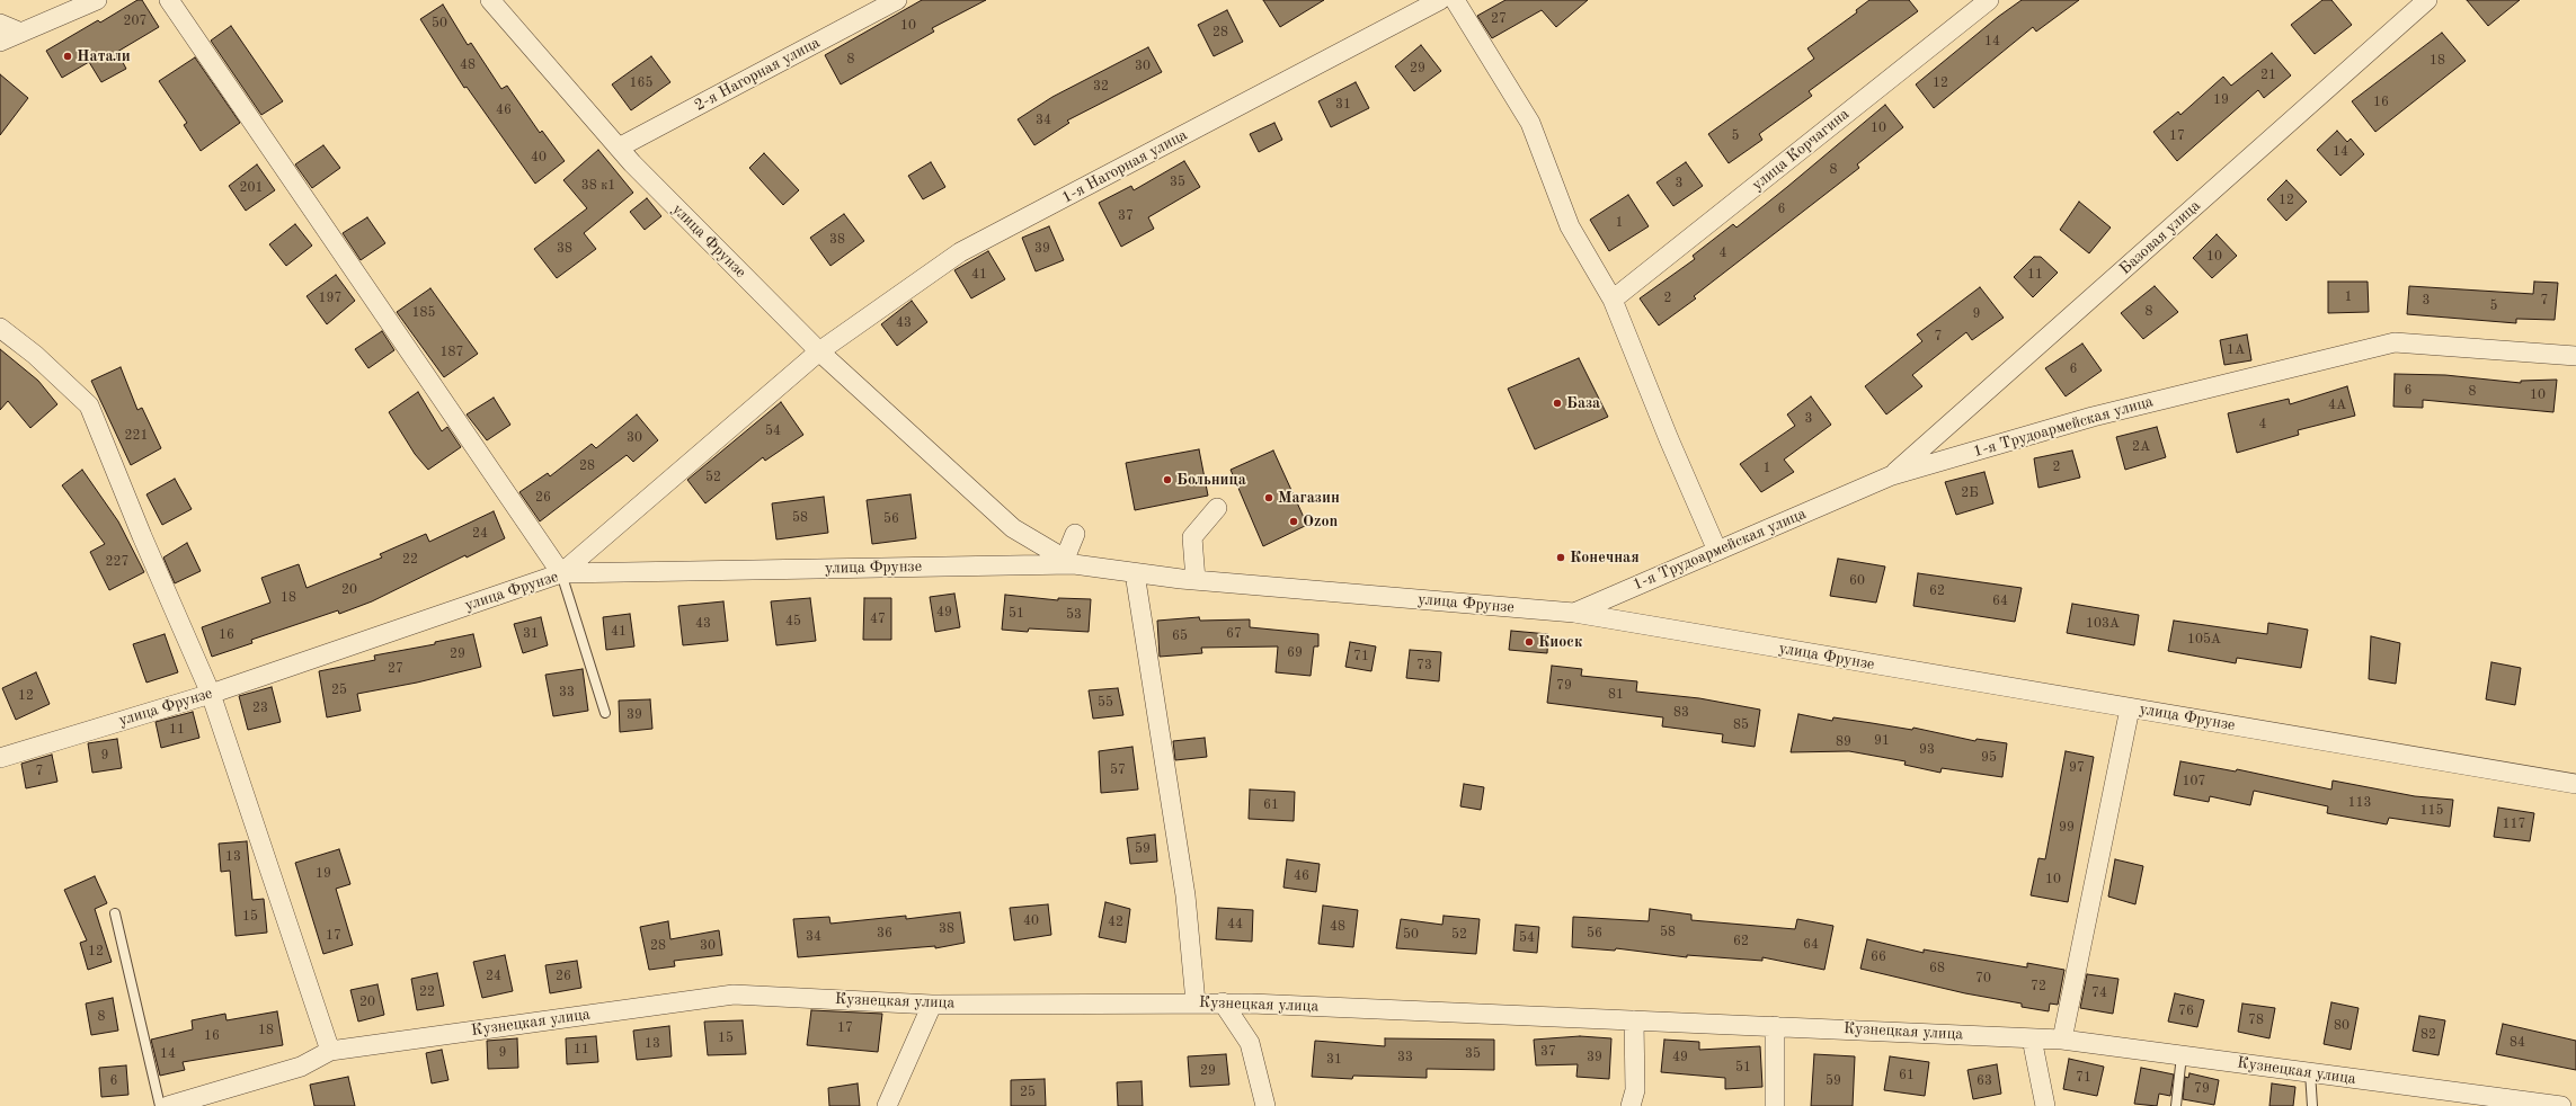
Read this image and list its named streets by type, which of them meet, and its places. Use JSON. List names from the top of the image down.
{
  "streets": {
    "street": [
      "2-я Нагорная улица",
      "улица Корчагина",
      "1-я Нагорная улица",
      "Базовая улица",
      "улица Фрунзе",
      "1-я Трудоармейская улица",
      "Кузнецкая улица"
    ]
  },
  "crossings": [
    ["2-я Нагорная улица", "улица Фрунзе"],
    ["1-я Нагорная улица", "улица Фрунзе"],
    ["Базовая улица", "1-я Трудоармейская улица"],
    ["улица Фрунзе", "1-я Трудоармейская улица"]
  ],
  "places": [
    "Натали",
    "База",
    "Больница",
    "Магазин",
    "Ozon",
    "Конечная",
    "Киоск"
  ],
  "house_numbers": [
    "27",
    "207",
    "50",
    "10",
    "28",
    "14",
    "8",
    "18",
    "48",
    "30",
    "29",
    "21",
    "165",
    "12",
    "32",
    "19",
    "16",
    "31",
    "46",
    "34",
    "10",
    "5",
    "17",
    "14",
    "40",
    "8",
    "35",
    "3",
    "38 к1",
    "201",
    "12",
    "6",
    "37",
    "1",
    "38",
    "38",
    "39",
    "4",
    "10",
    "41",
    "11",
    "1",
    "197",
    "2",
    "3",
    "7",
    "5",
    "8",
    "185",
    "9",
    "43",
    "7",
    "1А",
    "187",
    "6",
    "6",
    "8",
    "10",
    "4А",
    "3",
    "4",
    "54",
    "221",
    "30",
    "2А",
    "28",
    "2",
    "1",
    "52",
    "2Б",
    "26",
    "58",
    "56",
    "24",
    "22",
    "227",
    "60",
    "20",
    "62",
    "18",
    "64",
    "49",
    "51",
    "53",
    "47",
    "45",
    "43",
    "103А",
    "41",
    "31",
    "67",
    "16",
    "65",
    "105А",
    "69",
    "29",
    "71",
    "73",
    "27",
    "79",
    "25",
    "33",
    "81",
    "12",
    "55",
    "23",
    "83",
    "39",
    "85",
    "11",
    "91",
    "89",
    "93",
    "9",
    "95",
    "97",
    "57",
    "7",
    "107",
    "113",
    "61",
    "115",
    "117",
    "99",
    "59",
    "13",
    "19",
    "46",
    "10",
    "15",
    "40",
    "42",
    "44",
    "48",
    "38",
    "58",
    "36",
    "56",
    "50",
    "52",
    "17",
    "34",
    "54",
    "62",
    "64",
    "28",
    "30",
    "12",
    "66",
    "68",
    "24",
    "26",
    "70",
    "72",
    "22",
    "74",
    "20",
    "76",
    "8",
    "78",
    "80",
    "17",
    "18",
    "82",
    "16",
    "15",
    "84",
    "13",
    "11",
    "37",
    "9",
    "14",
    "35",
    "33",
    "39",
    "49",
    "31",
    "51",
    "29",
    "61",
    "71",
    "6",
    "59",
    "63",
    "79",
    "25"
  ]
}
